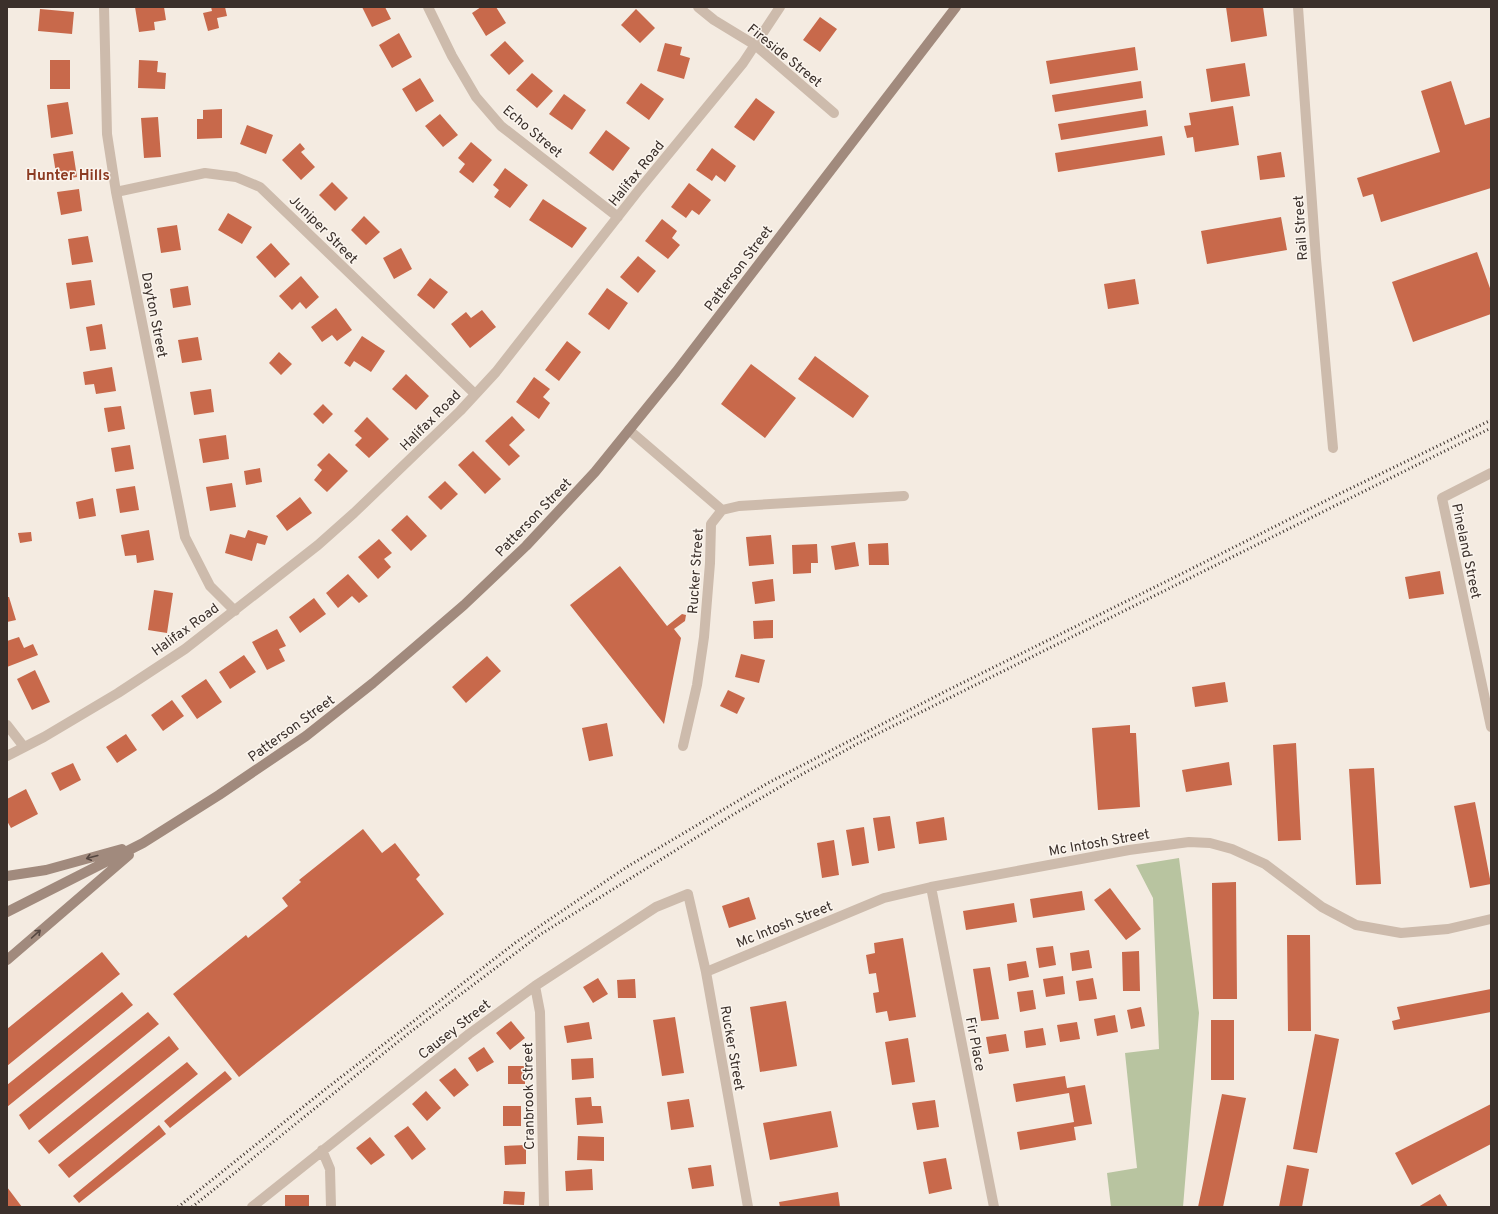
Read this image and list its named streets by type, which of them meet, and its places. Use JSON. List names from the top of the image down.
{
  "streets": {
    "main road": ["Patterson Street"],
    "street": [
      "Fireside Street",
      "Echo Street",
      "Halifax Road",
      "Rail Street",
      "Juniper Street",
      "Dayton Street",
      "Pineland Street",
      "Rucker Street",
      "Mc Intosh Street",
      "Causey Street",
      "Fir Place",
      "Cranbrook Street"
    ]
  },
  "crossings": [
    ["Fireside Street", "Halifax Road"],
    ["Echo Street", "Halifax Road"],
    ["Halifax Road", "Juniper Street"],
    ["Halifax Road", "Dayton Street"],
    ["Juniper Street", "Dayton Street"],
    ["Rucker Street", "Mc Intosh Street"],
    ["Rucker Street", "Causey Street"],
    ["Mc Intosh Street", "Fir Place"],
    ["Causey Street", "Cranbrook Street"]
  ],
  "districts": ["Hunter Hills"]
}
